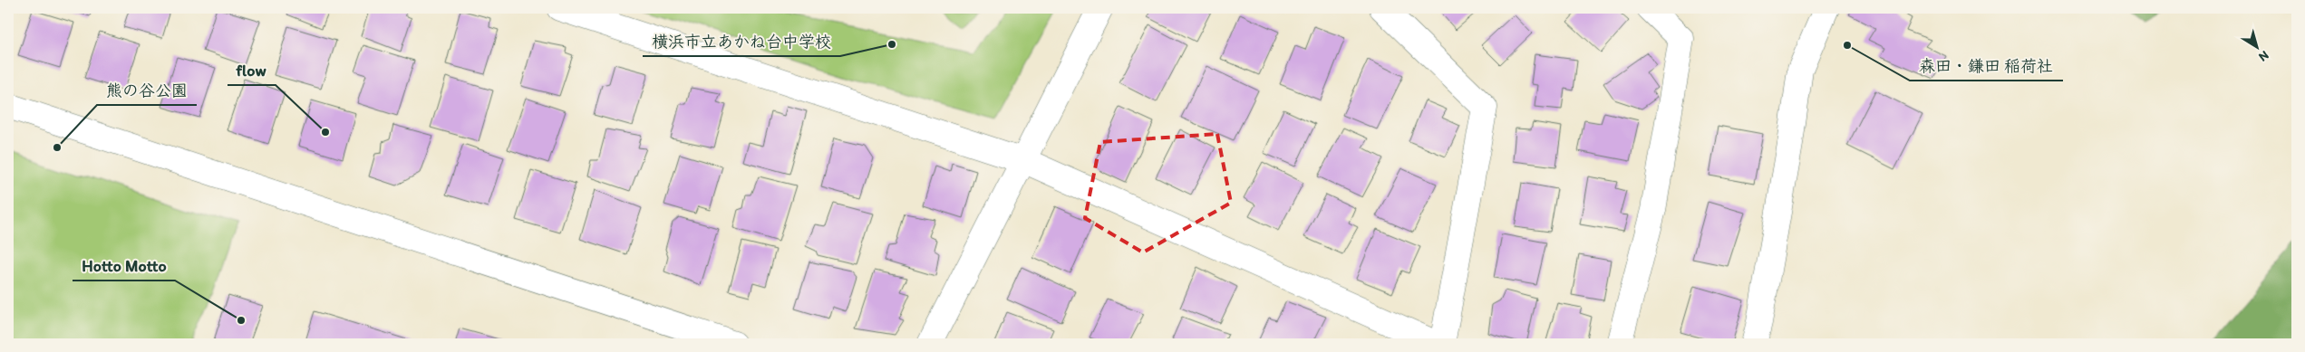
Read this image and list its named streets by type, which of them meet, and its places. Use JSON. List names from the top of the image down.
{
  "places": [
    "横浜市立あかね台中学校",
    "森田・鎌田 稲荷社",
    "flow",
    "熊の谷公園",
    "Hotto Motto"
  ],
  "north": "bottom right"
}
